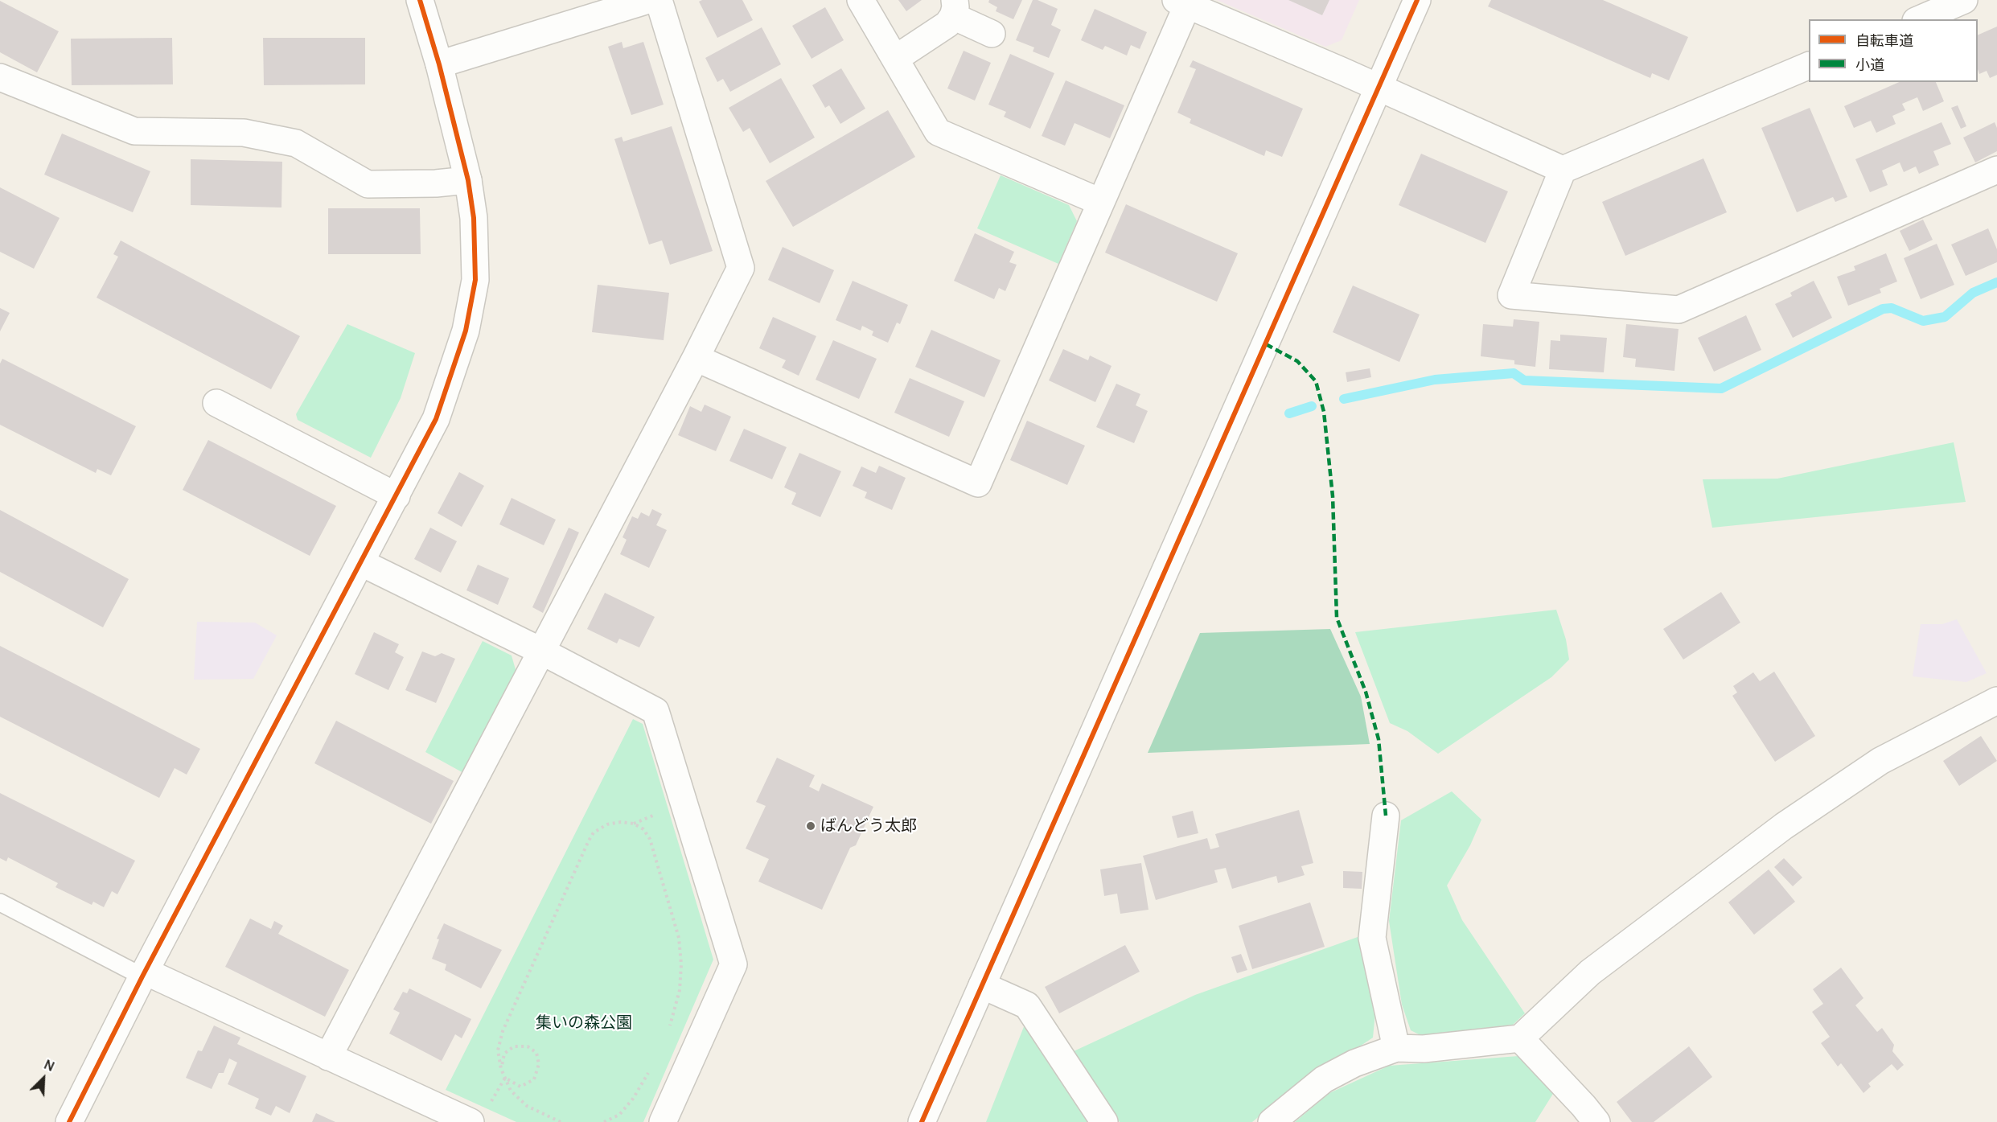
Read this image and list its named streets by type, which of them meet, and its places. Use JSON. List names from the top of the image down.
{
  "parks": ["集いの森公園"],
  "places": ["ばんどう太郎"],
  "legend": ["自転車道", "小道"],
  "north": "top right"
}
